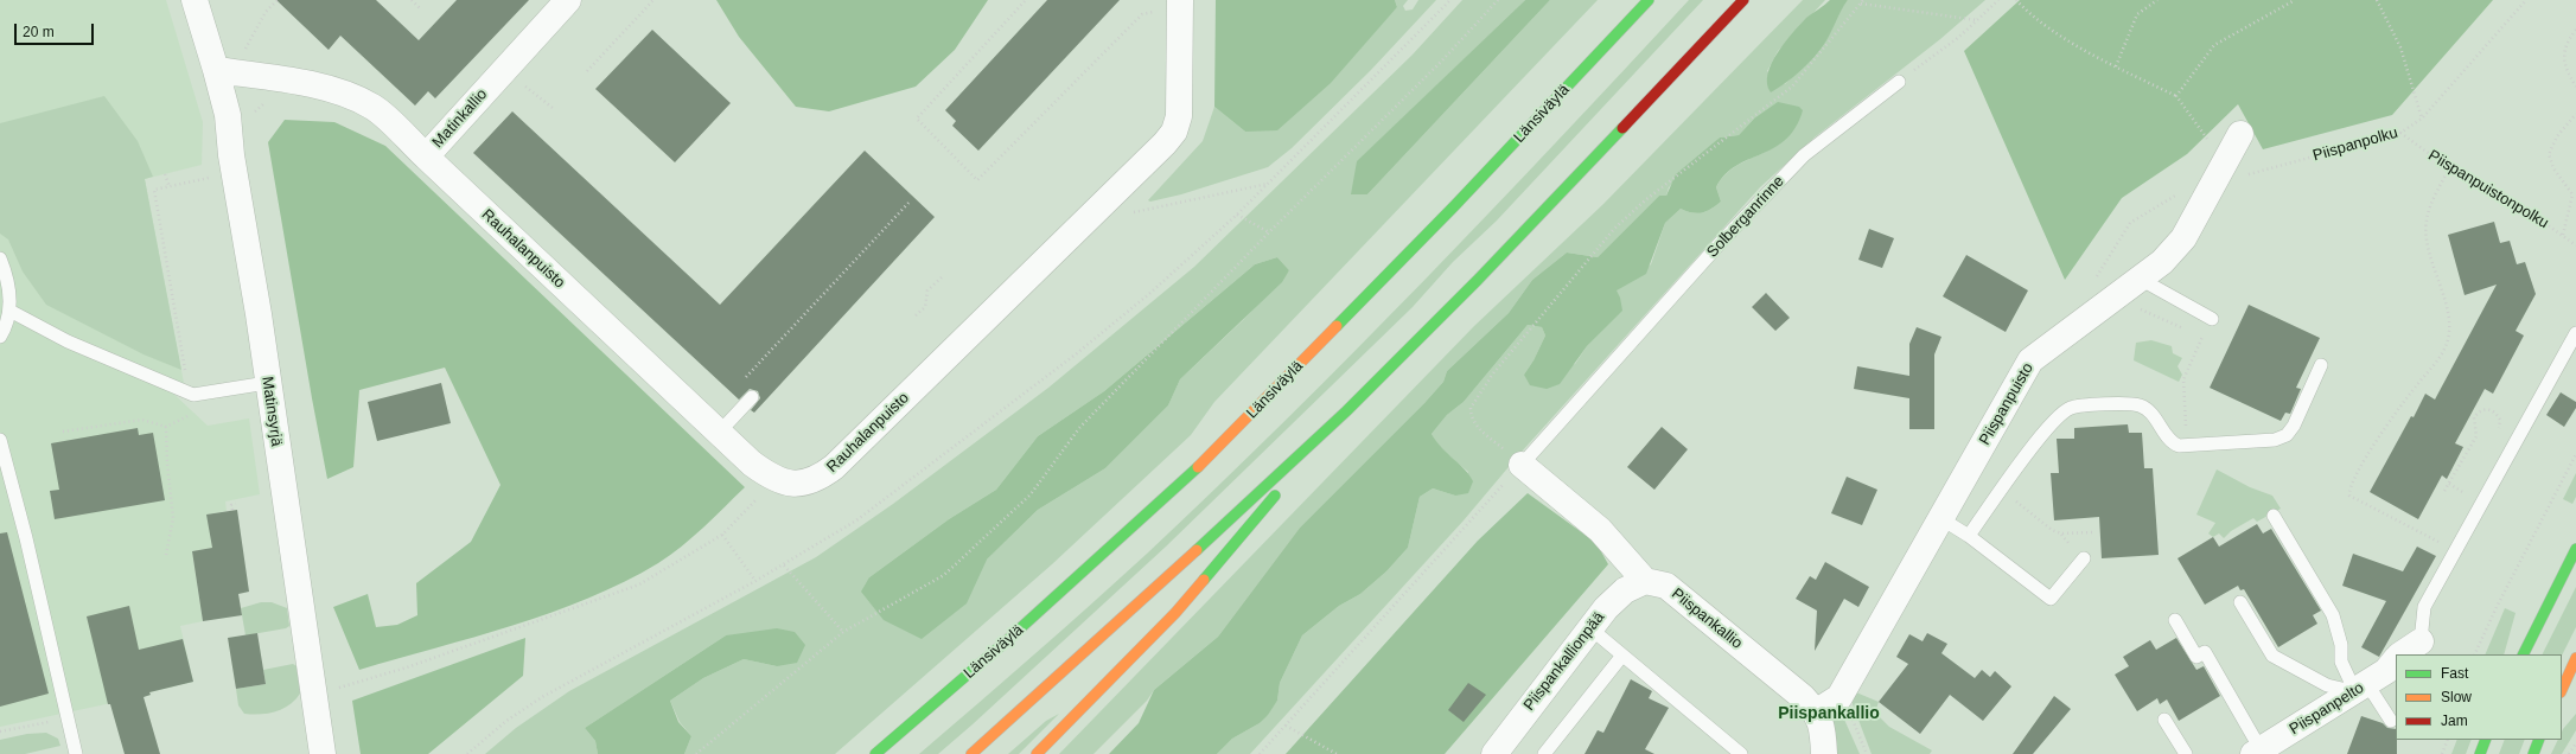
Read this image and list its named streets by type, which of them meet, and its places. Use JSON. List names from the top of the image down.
{
  "streets": {
    "main road": ["Länsiväylä"],
    "street": [
      "Matinkallio",
      "Rauhalanpuisto",
      "Piispanpuisto",
      "Matinsyrjä",
      "Piispankallio",
      "Piispankallionpää",
      "Piispanpelto"
    ],
    "lane": ["Solberganrinne"],
    "path": ["Piispanpolku", "Piispanpuistonpolku"]
  },
  "crossings": [
    ["Matinkallio", "Rauhalanpuisto"],
    ["Matinkallio", "Matinsyrjä"],
    ["Piispanpolku", "Piispanpuistonpolku"],
    ["Piispanpolku", "Piispanpuisto"],
    ["Piispanpuisto", "Piispankallio"],
    ["Piispankallio", "Piispankallionpää"]
  ],
  "districts": ["Piispankallio"],
  "legend": ["Fast", "Slow", "Jam"],
  "scale_bar": "20 m"
}
